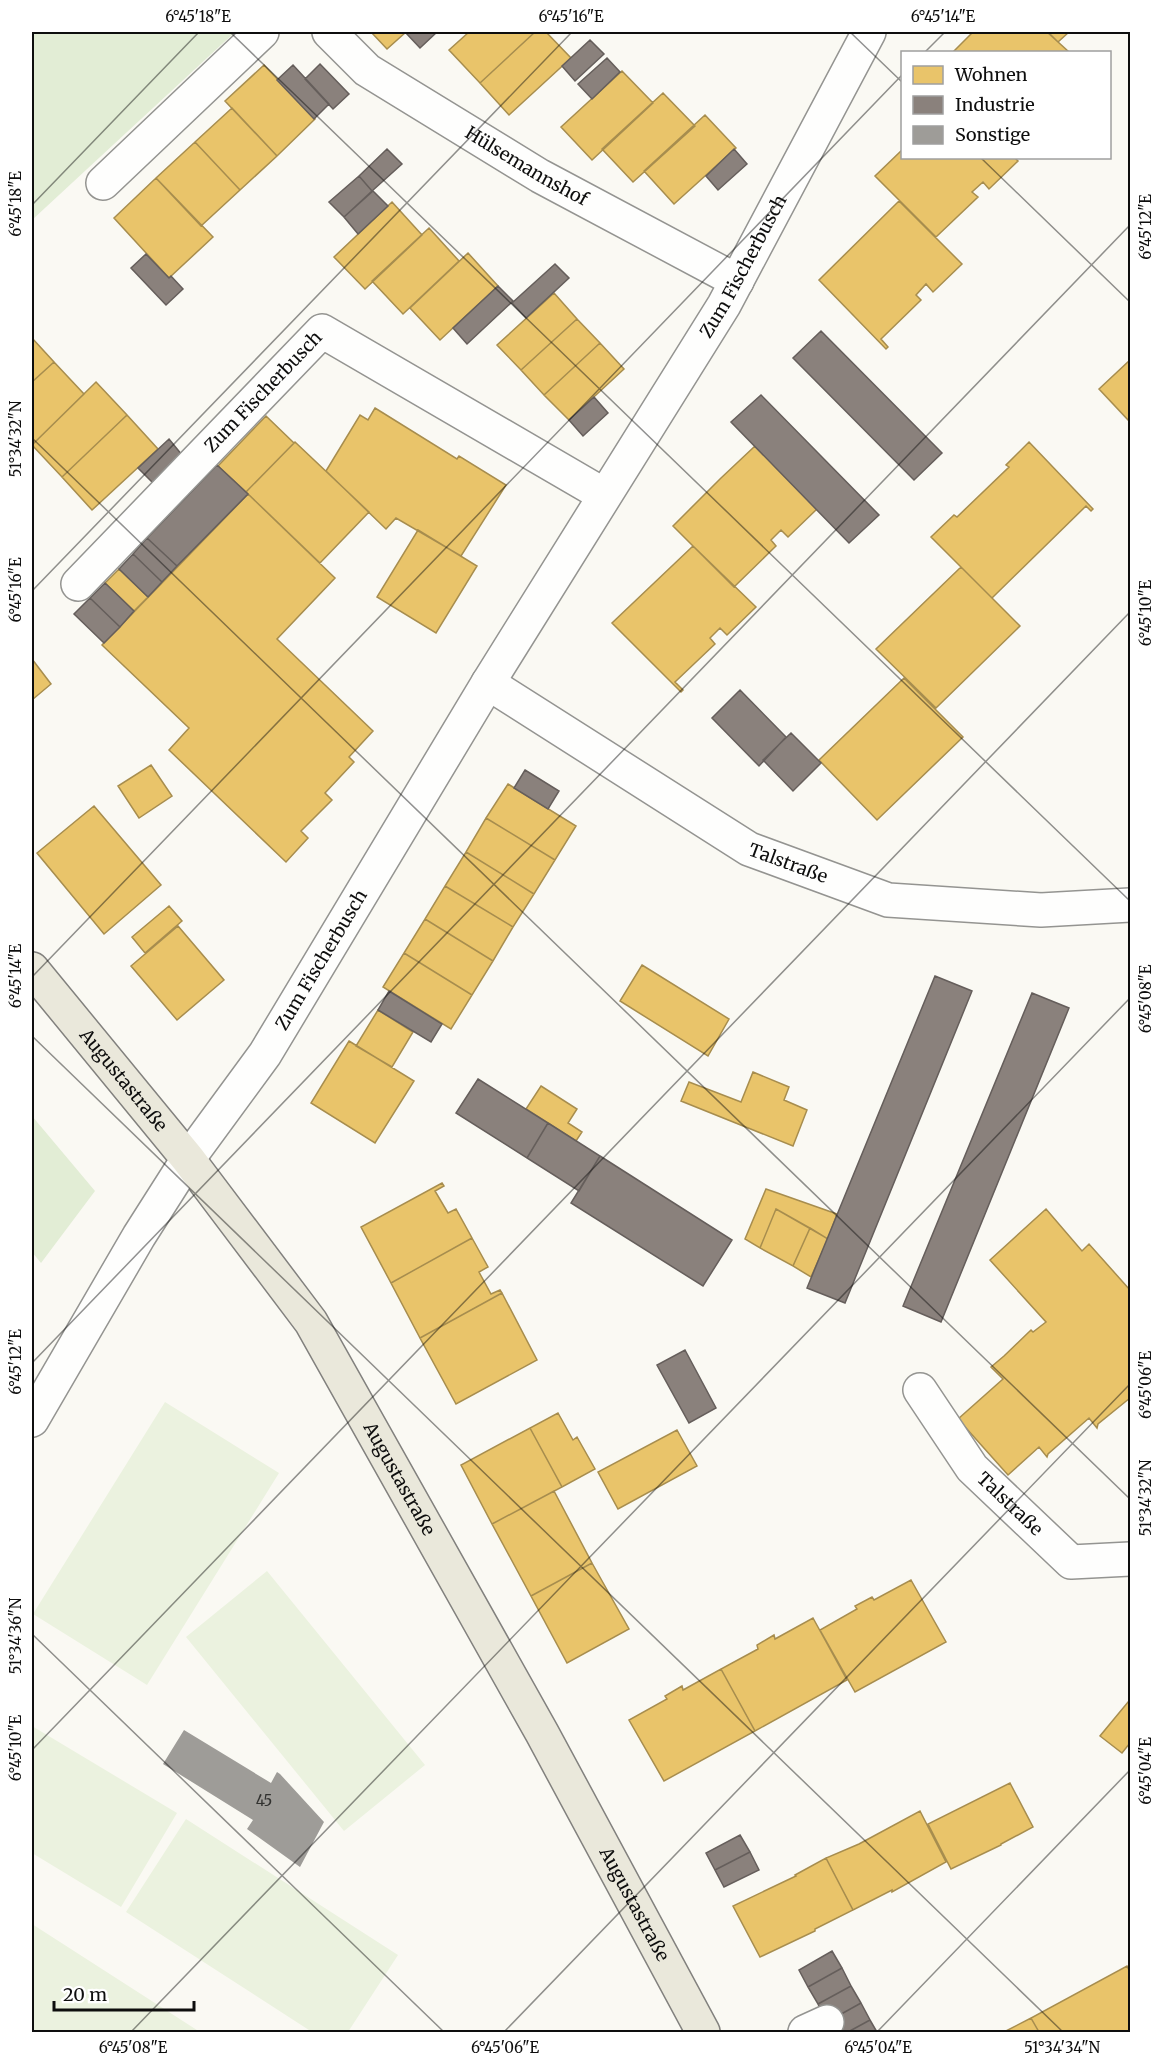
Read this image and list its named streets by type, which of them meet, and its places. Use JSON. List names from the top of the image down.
{
  "streets": {
    "main road": ["Augustastraße"],
    "street": ["Hülsemannshof", "Zum Fischerbusch", "Talstraße"]
  },
  "crossings": [
    ["Hülsemannshof", "Zum Fischerbusch"],
    ["Zum Fischerbusch", "Talstraße"],
    ["Zum Fischerbusch", "Augustastraße"]
  ],
  "house_numbers": ["45"],
  "legend": ["Wohnen", "Industrie", "Sonstige"],
  "scale_bar": "20 m",
  "coordinates": [
    "6°45'18\"E",
    "6°45'16\"E",
    "6°45'14\"E",
    "6°45'12\"E",
    "51°34'32\"N",
    "6°45'10\"E",
    "6°45'08\"E",
    "6°45'06\"E",
    "51°34'36\"N",
    "6°45'04\"E",
    "51°34'34\"N"
  ]
}
